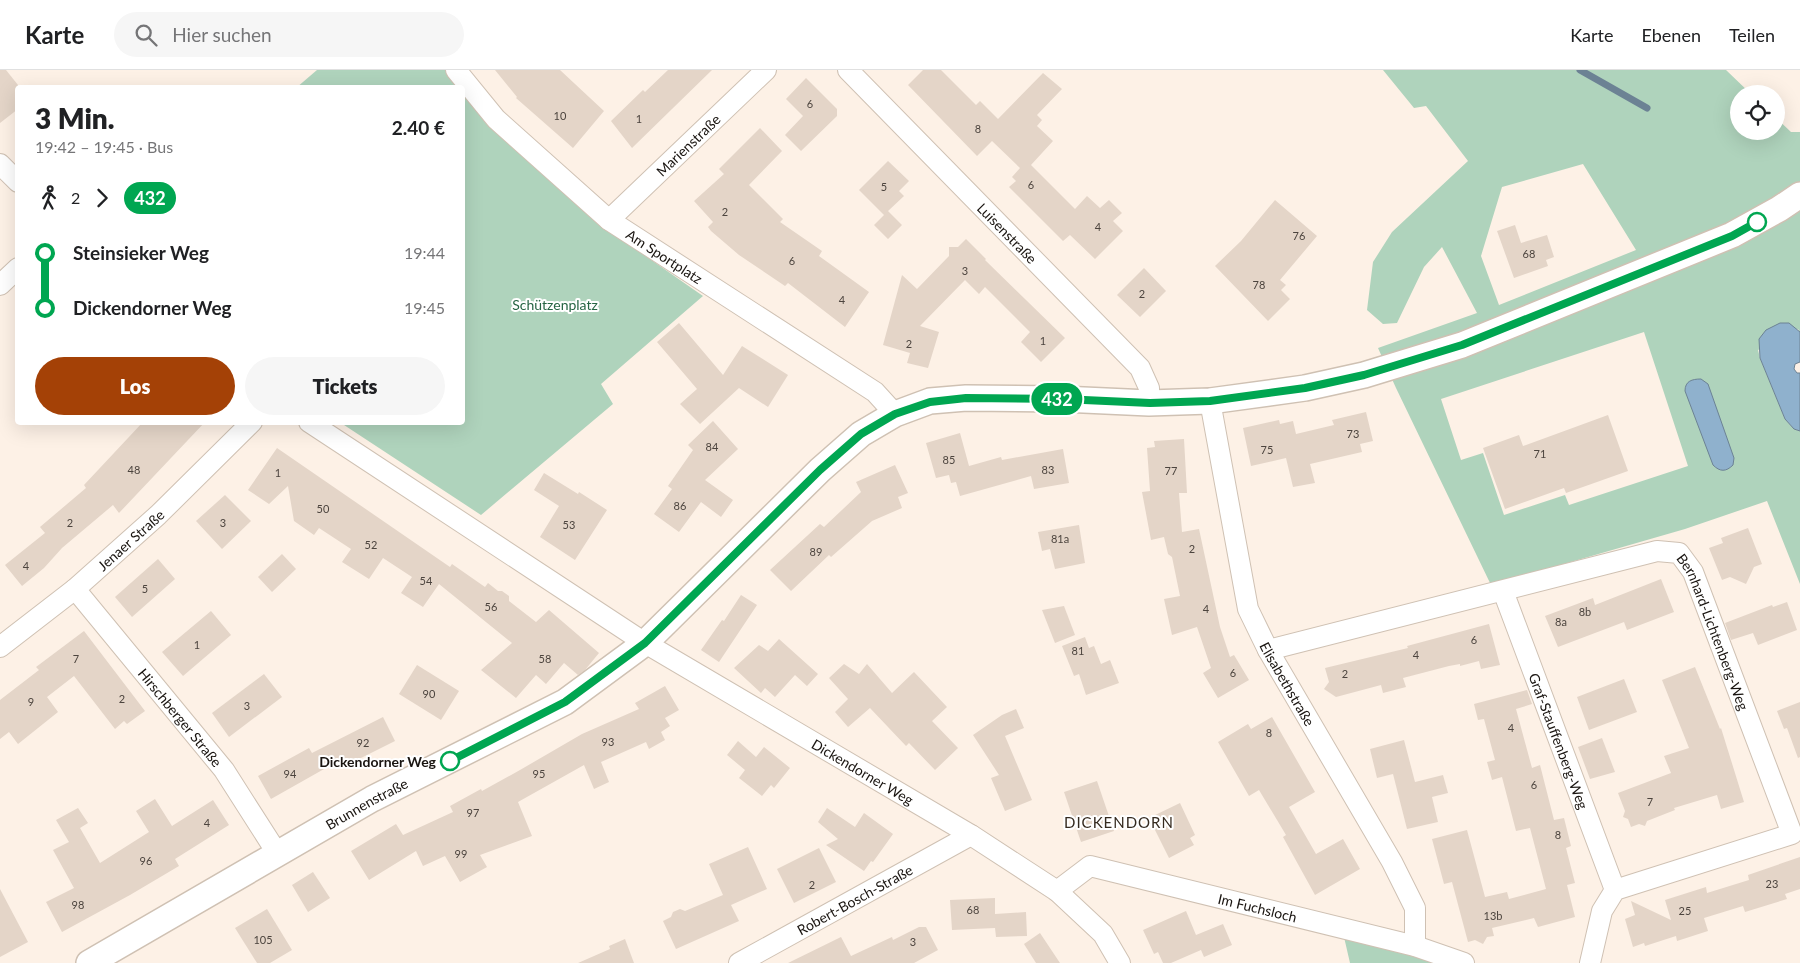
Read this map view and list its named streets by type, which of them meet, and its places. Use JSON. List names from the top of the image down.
{
  "streets": {
    "street": [
      "Marienstraße",
      "Luisenstraße",
      "Am Sportplatz",
      "Jenaer Straße",
      "Bernhard-Lichtenberg-Weg",
      "Elisabethstraße",
      "Hirschberger Straße",
      "Graf-Stauffenberg-Weg",
      "Dickendorner Weg",
      "Brunnenstraße",
      "Robert-Bosch-Straße",
      "Im Fuchsloch"
    ]
  },
  "crossings": [
    ["Marienstraße", "Am Sportplatz"],
    ["Luisenstraße", "Brunnenstraße"],
    ["Am Sportplatz", "Brunnenstraße"],
    ["Jenaer Straße", "Hirschberger Straße"],
    ["Bernhard-Lichtenberg-Weg", "Elisabethstraße"],
    ["Bernhard-Lichtenberg-Weg", "Graf-Stauffenberg-Weg"],
    ["Elisabethstraße", "Brunnenstraße"],
    ["Elisabethstraße", "Im Fuchsloch"],
    ["Hirschberger Straße", "Brunnenstraße"],
    ["Dickendorner Weg", "Brunnenstraße"],
    ["Dickendorner Weg", "Robert-Bosch-Straße"],
    ["Dickendorner Weg", "Im Fuchsloch"]
  ],
  "districts": ["DICKENDORN"],
  "parks": ["Schützenplatz"],
  "places": ["Dickendorner Weg"],
  "lines": ["bus line 432"],
  "house_numbers": [
    "6",
    "10",
    "1",
    "8",
    "6",
    "5",
    "2",
    "4",
    "76",
    "68",
    "6",
    "3",
    "78",
    "2",
    "4",
    "1",
    "2",
    "73",
    "84",
    "75",
    "71",
    "85",
    "48",
    "83",
    "77",
    "1",
    "86",
    "50",
    "2",
    "3",
    "53",
    "81a",
    "52",
    "2",
    "89",
    "4",
    "54",
    "5",
    "56",
    "4",
    "8b",
    "8a",
    "6",
    "1",
    "81",
    "4",
    "7",
    "58",
    "6",
    "2",
    "90",
    "2",
    "9",
    "3",
    "4",
    "8",
    "93",
    "92",
    "94",
    "95",
    "6",
    "7",
    "97",
    "4",
    "8",
    "99",
    "96",
    "23",
    "2",
    "98",
    "68",
    "25",
    "13b",
    "105",
    "3"
  ],
  "page": {
    "header": "Karte",
    "search": "Hier suchen",
    "nav": ["Karte", "Ebenen", "Teilen"],
    "on_map": "432",
    "heading": ["3 Min.", "19:42 – 19:45 · Bus", "2.40 €"],
    "legs": ["2", "432"],
    "list": [
      {
        "name": "Steinsieker Weg",
        "value": "19:44"
      },
      {
        "name": "Dickendorner Weg",
        "value": "19:45"
      }
    ],
    "buttons": ["Los", "Tickets"]
  }
}
